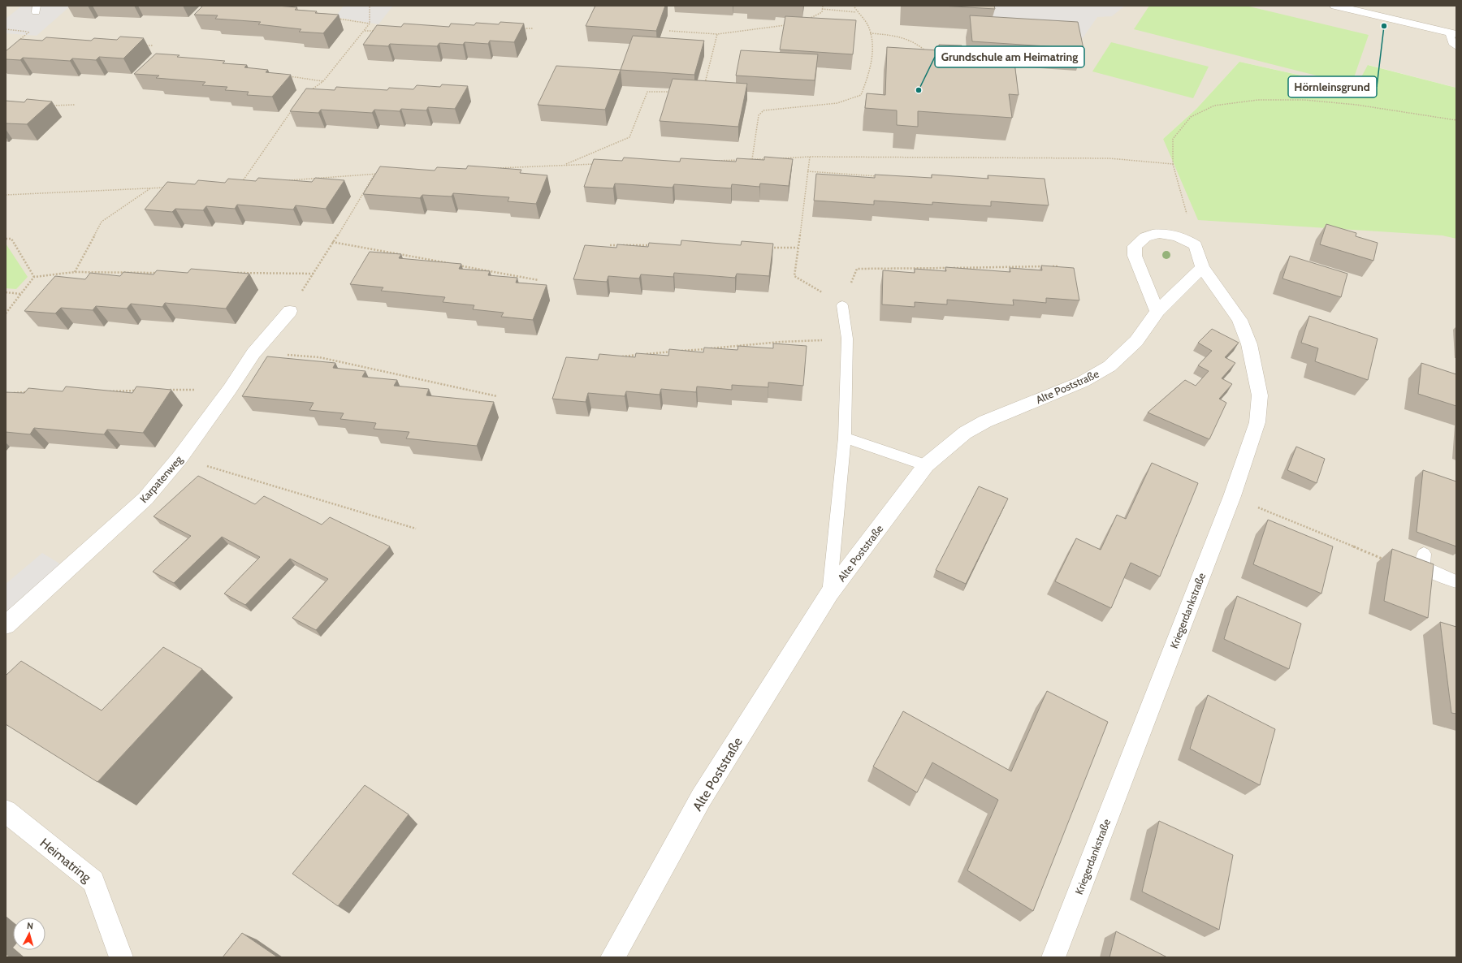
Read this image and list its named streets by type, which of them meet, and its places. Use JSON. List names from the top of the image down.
{
  "streets": {
    "street": [
      "Alte Poststraße",
      "Karpatenweg",
      "Kriegerdankstraße",
      "Heimatring"
    ]
  },
  "crossings": [
    ["Alte Poststraße", "Kriegerdankstraße"]
  ],
  "places": ["Hörnleinsgrund", "Grundschule am Heimatring"],
  "north": "top"
}
